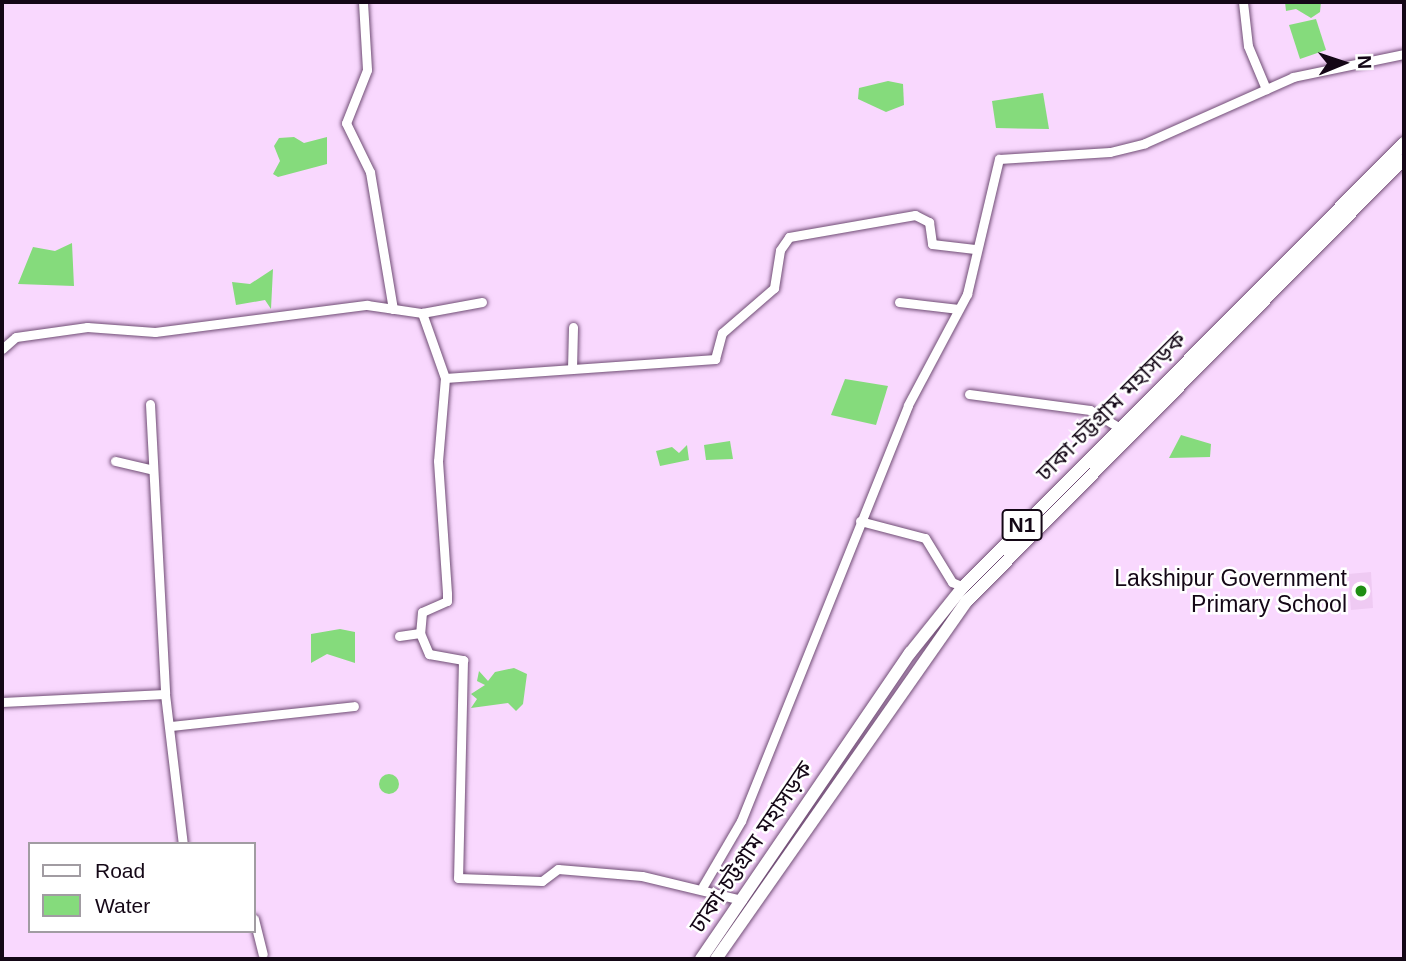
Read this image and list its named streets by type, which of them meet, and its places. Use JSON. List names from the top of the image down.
{
  "streets": {
    "highway": ["ঢাকা-চট্টগ্রাম মহাসড়ক", "N1"]
  },
  "places": ["Lakshipur Government Primary School"],
  "legend": ["Road", "Water"],
  "north": "right"
}
